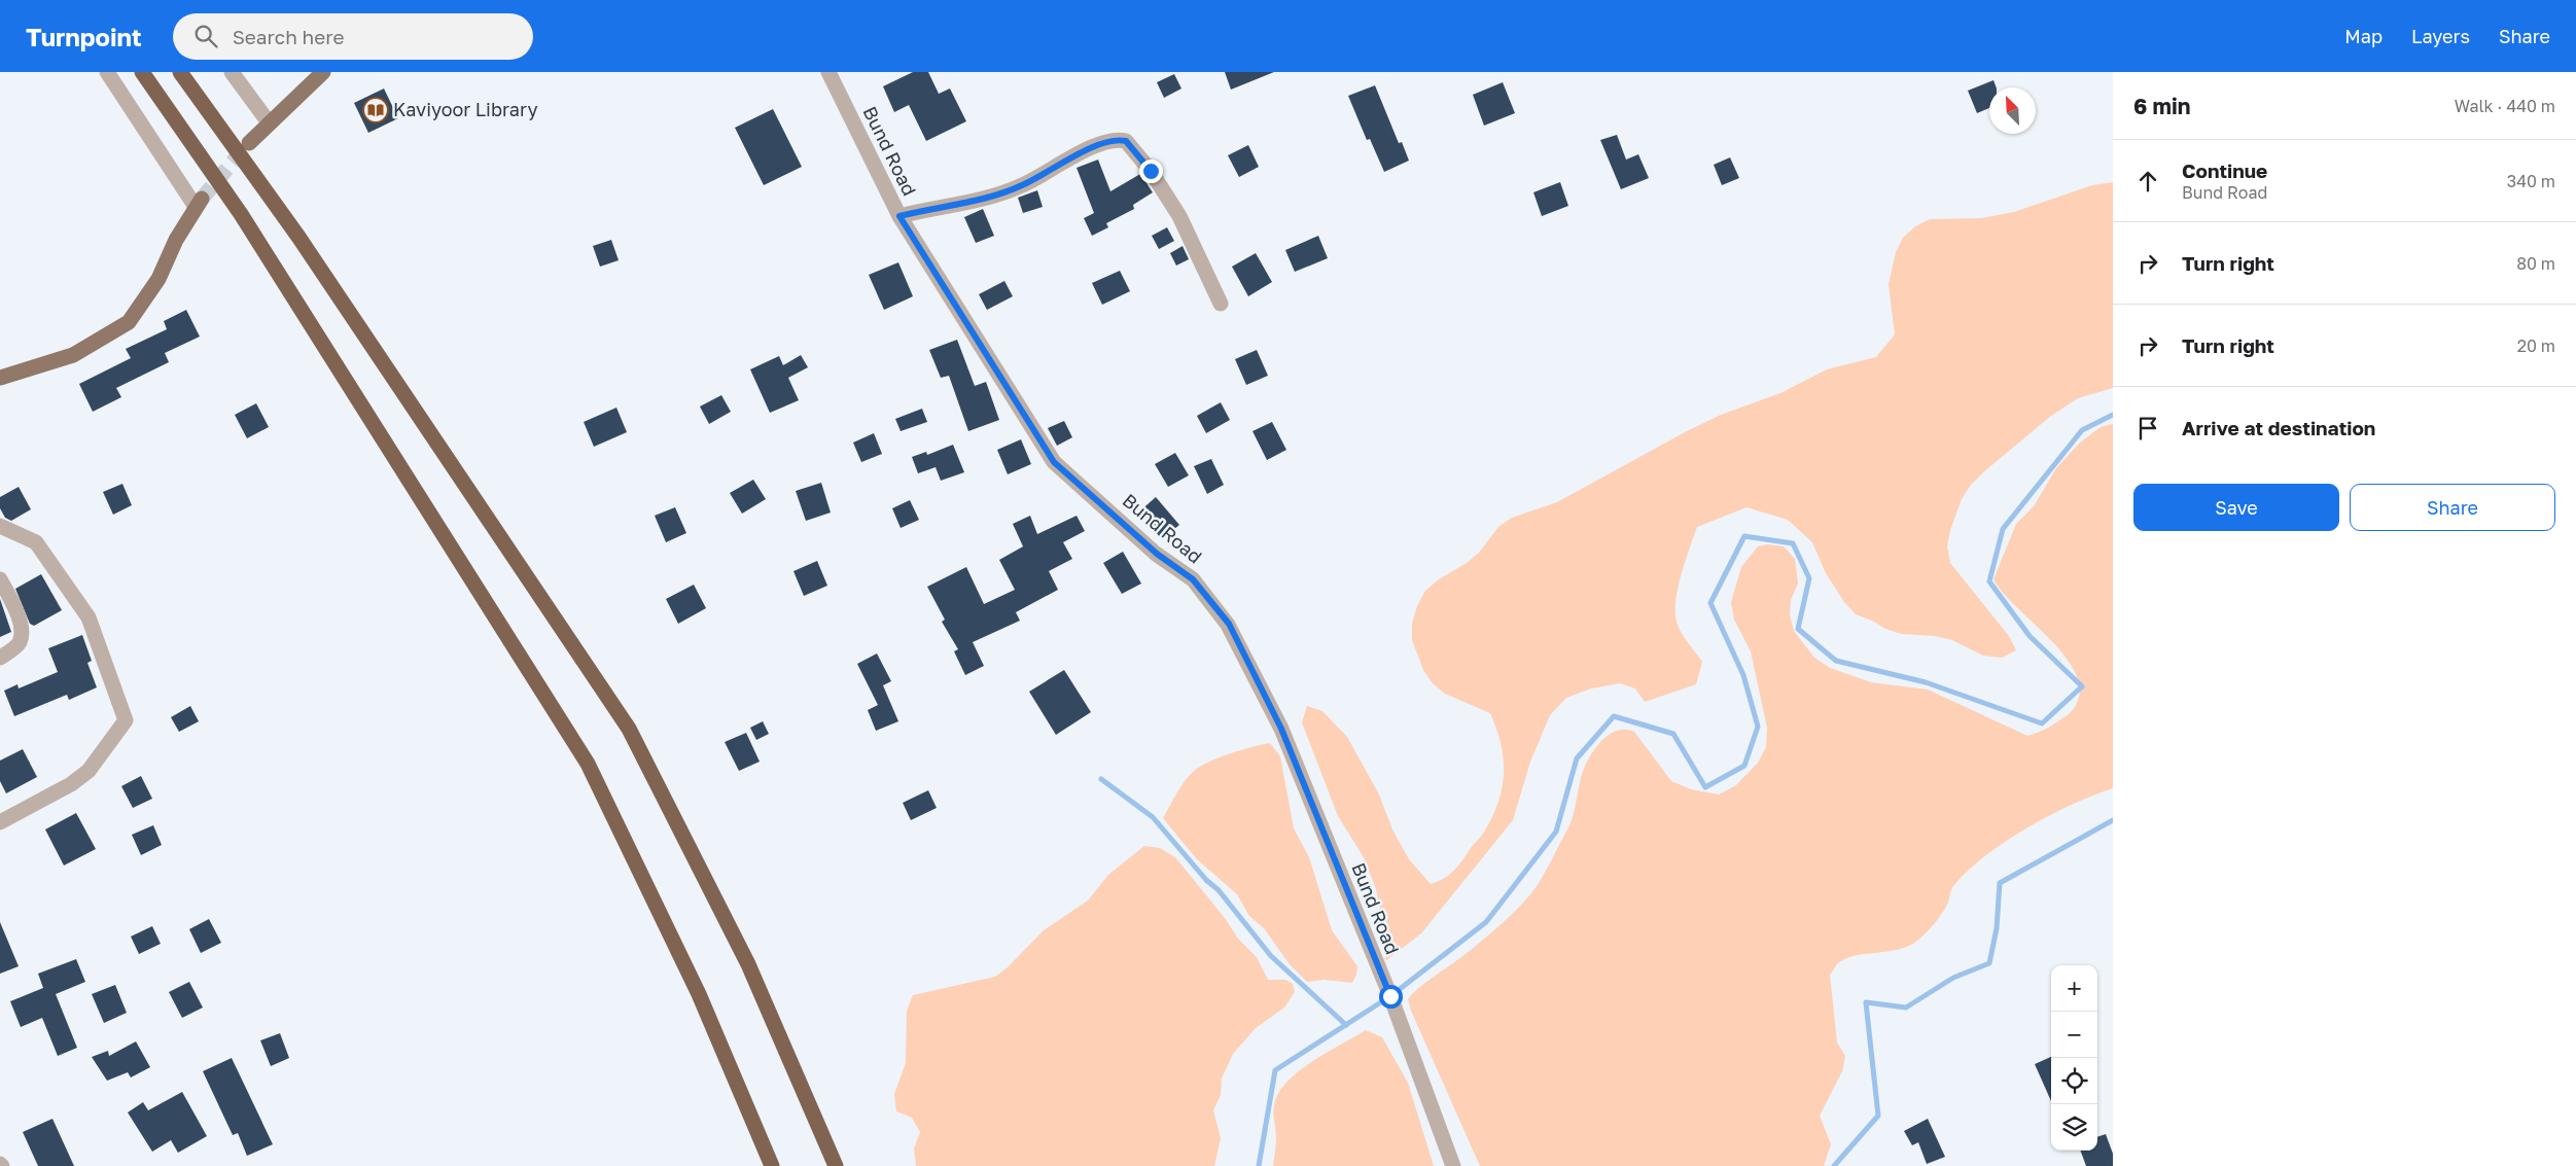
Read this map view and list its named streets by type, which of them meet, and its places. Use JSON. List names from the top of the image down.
{
  "streets": {
    "street": ["Bund Road"]
  },
  "places": {
    "library": ["Kaviyoor Library"]
  },
  "north": "top left",
  "page": {
    "header": "Turnpoint",
    "search": "Search here",
    "nav": ["Map", "Layers", "Share"],
    "heading": ["6 min", "Walk · 440 m"],
    "list": [
      ["Continue", "Bund Road", "340 m"],
      ["Turn right", "80 m"],
      ["Turn right", "20 m"],
      "Arrive at destination"
    ],
    "buttons": ["Save", "Share"],
    "map_buttons": ["+", "−"]
  }
}
